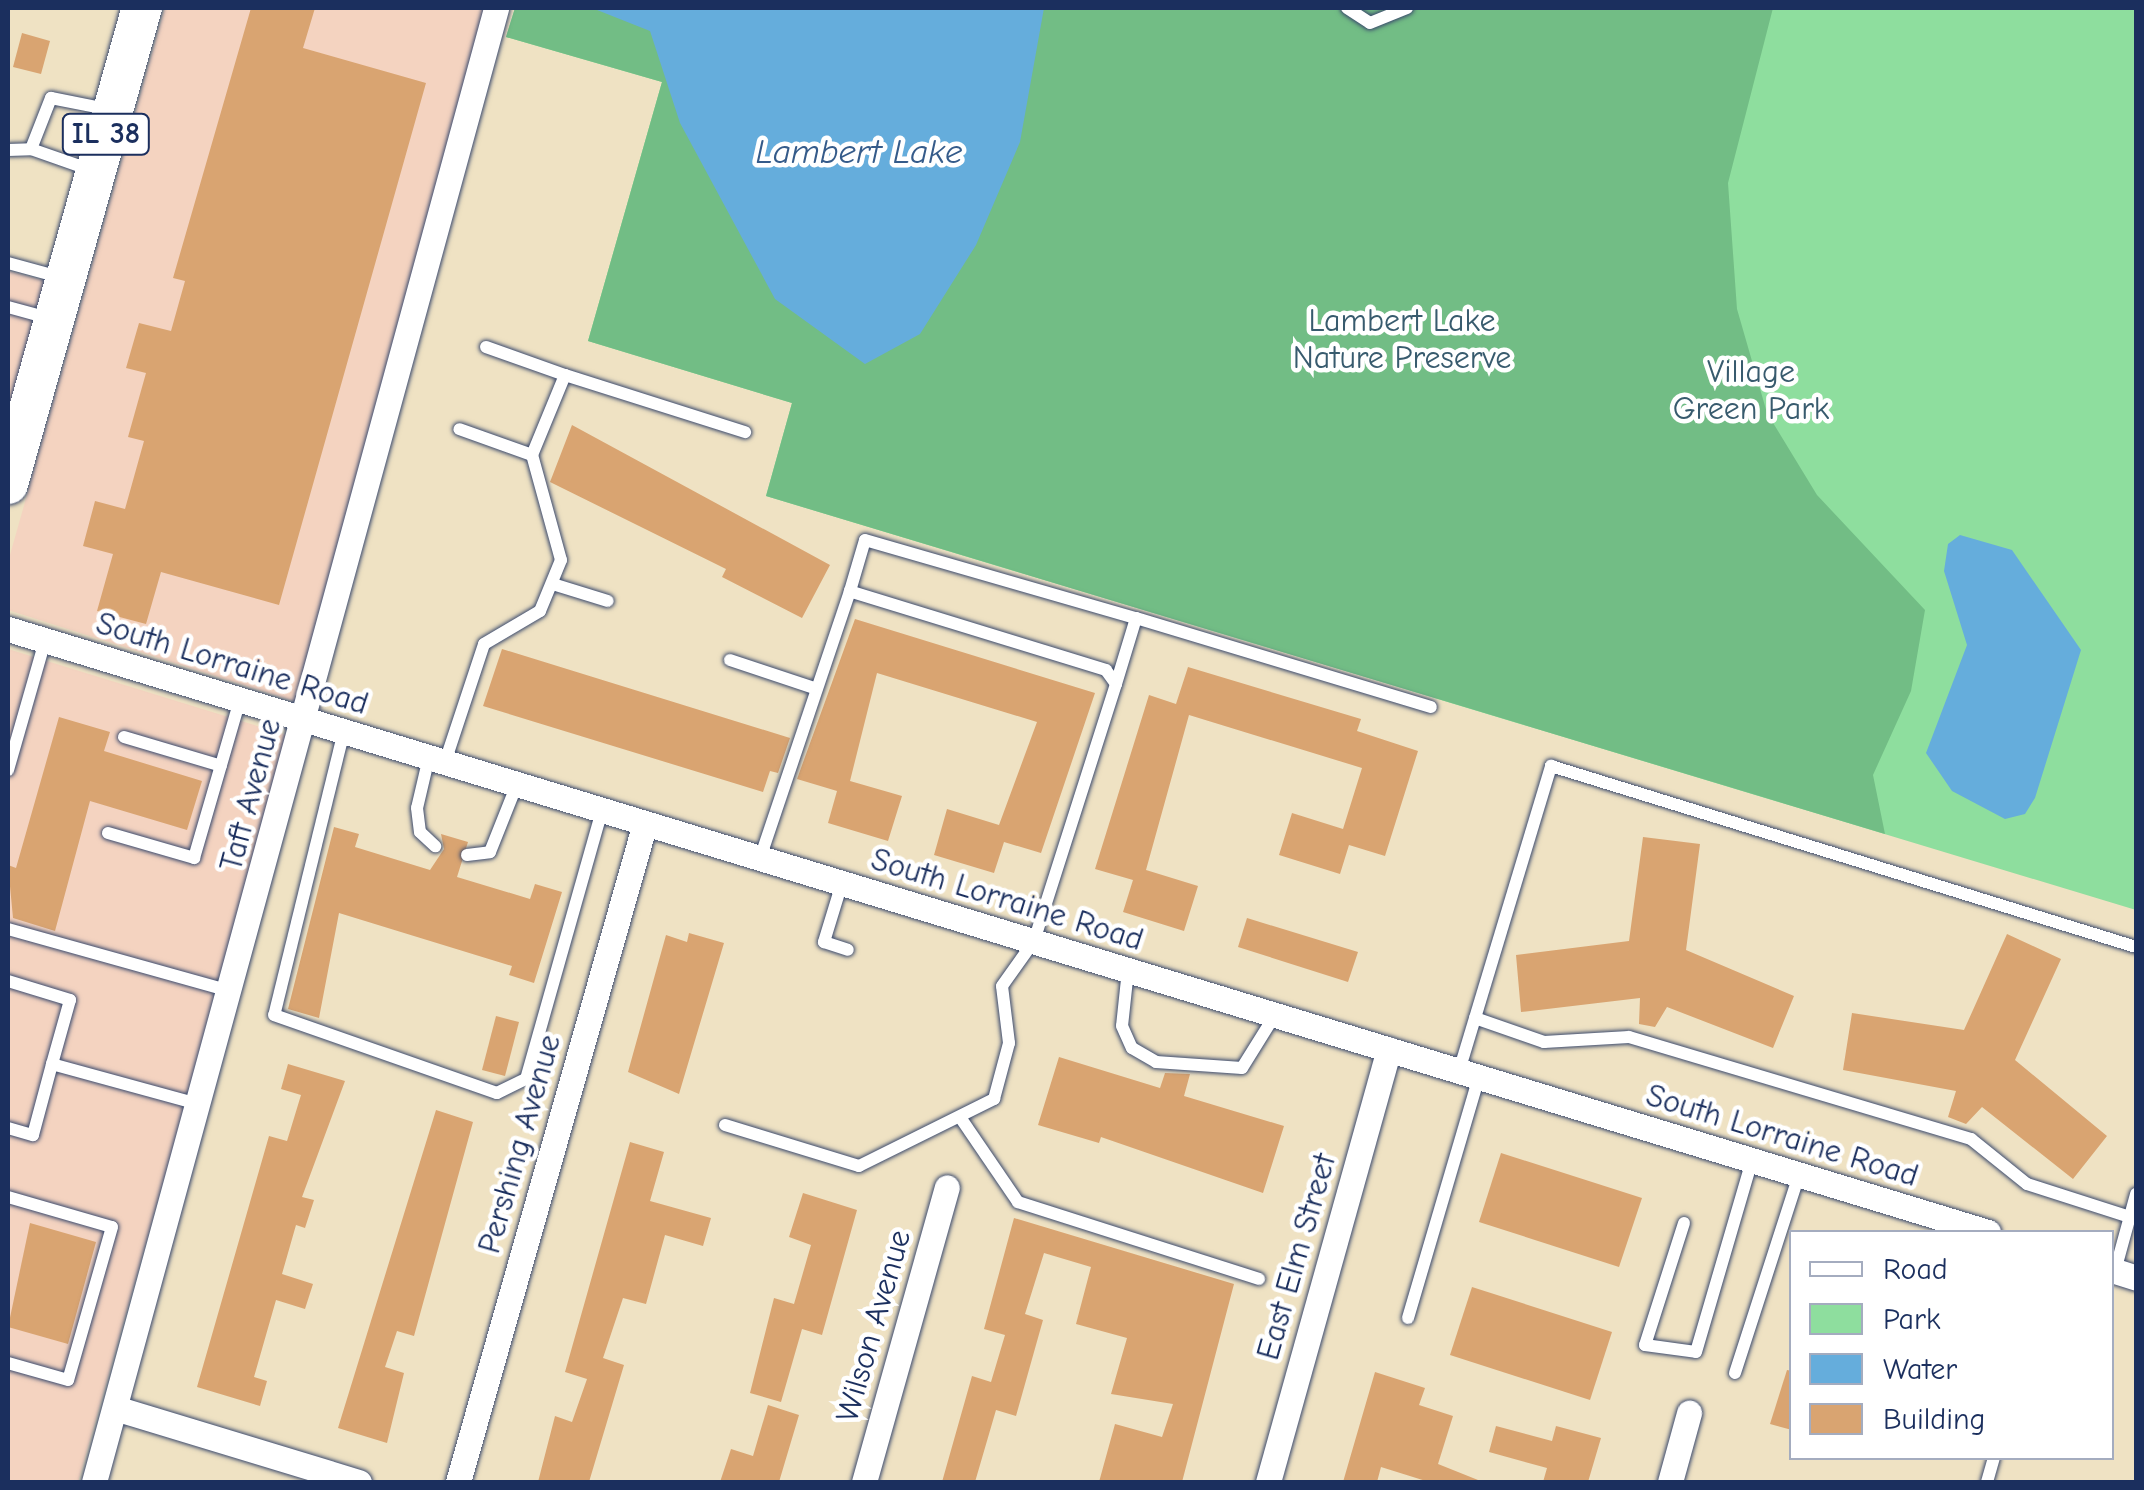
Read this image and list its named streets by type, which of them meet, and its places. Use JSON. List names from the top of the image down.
{
  "streets": {
    "main road": ["IL 38"],
    "street": [
      "South Lorraine Road",
      "Taft Avenue",
      "Pershing Avenue",
      "East Elm Street",
      "Wilson Avenue"
    ]
  },
  "crossings": [
    ["South Lorraine Road", "Taft Avenue"],
    ["South Lorraine Road", "Pershing Avenue"],
    ["South Lorraine Road", "East Elm Street"]
  ],
  "water": ["Lambert Lake"],
  "parks": ["Lambert Lake Nature Preserve", "Village Green Park"],
  "legend": [
    "Road",
    "Park",
    "Water",
    "Building"
  ]
}
